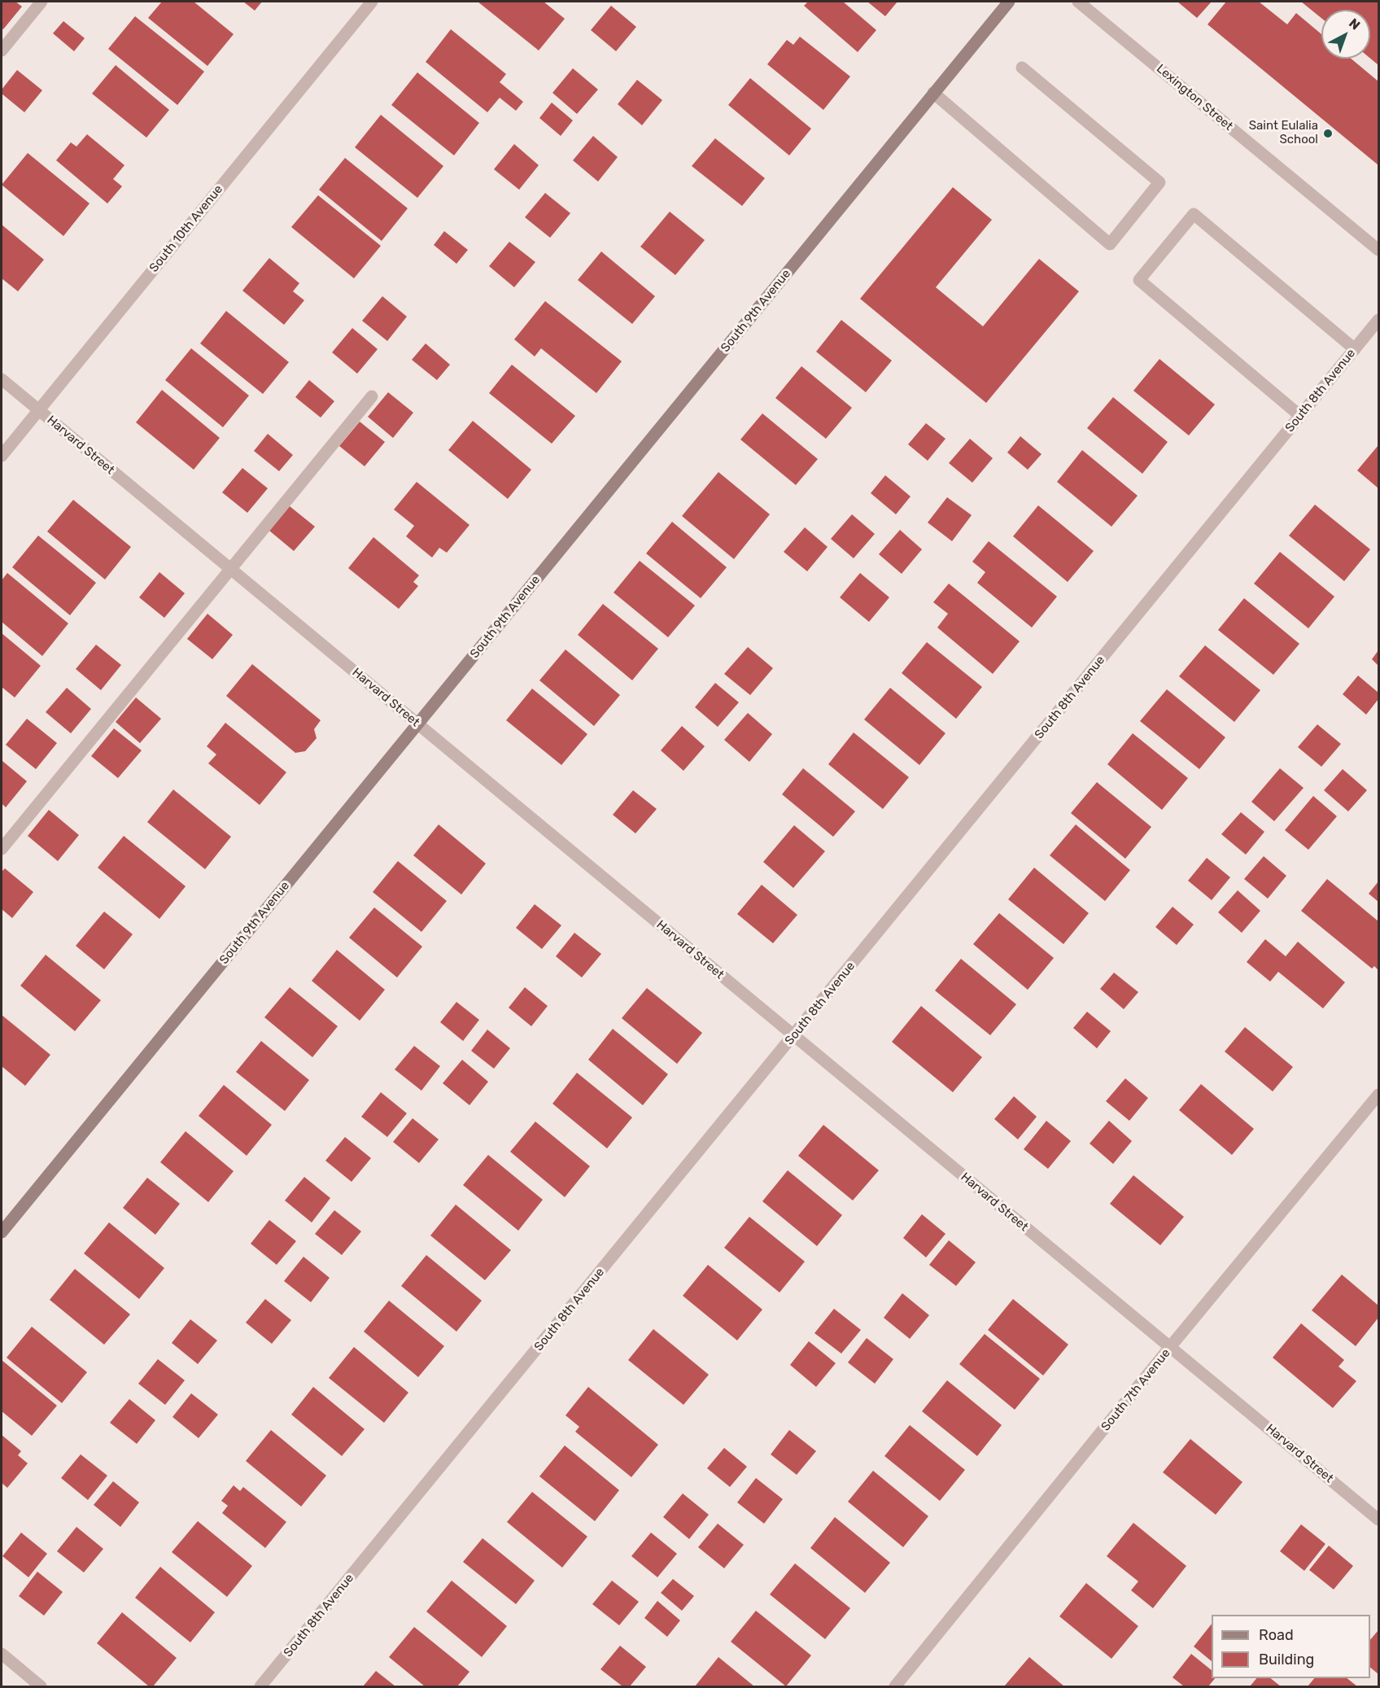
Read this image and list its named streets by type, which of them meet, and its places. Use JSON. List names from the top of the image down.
{
  "streets": {
    "street": [
      "Lexington Street",
      "South 10th Avenue",
      "South 9th Avenue",
      "South 8th Avenue",
      "Harvard Street",
      "South 7th Avenue"
    ]
  },
  "crossings": [
    ["South 10th Avenue", "Harvard Street"],
    ["South 9th Avenue", "Harvard Street"],
    ["South 8th Avenue", "Harvard Street"],
    ["Harvard Street", "South 7th Avenue"]
  ],
  "places": ["Saint Eulalia School"],
  "legend": ["Road", "Building"],
  "north": "top right"
}
